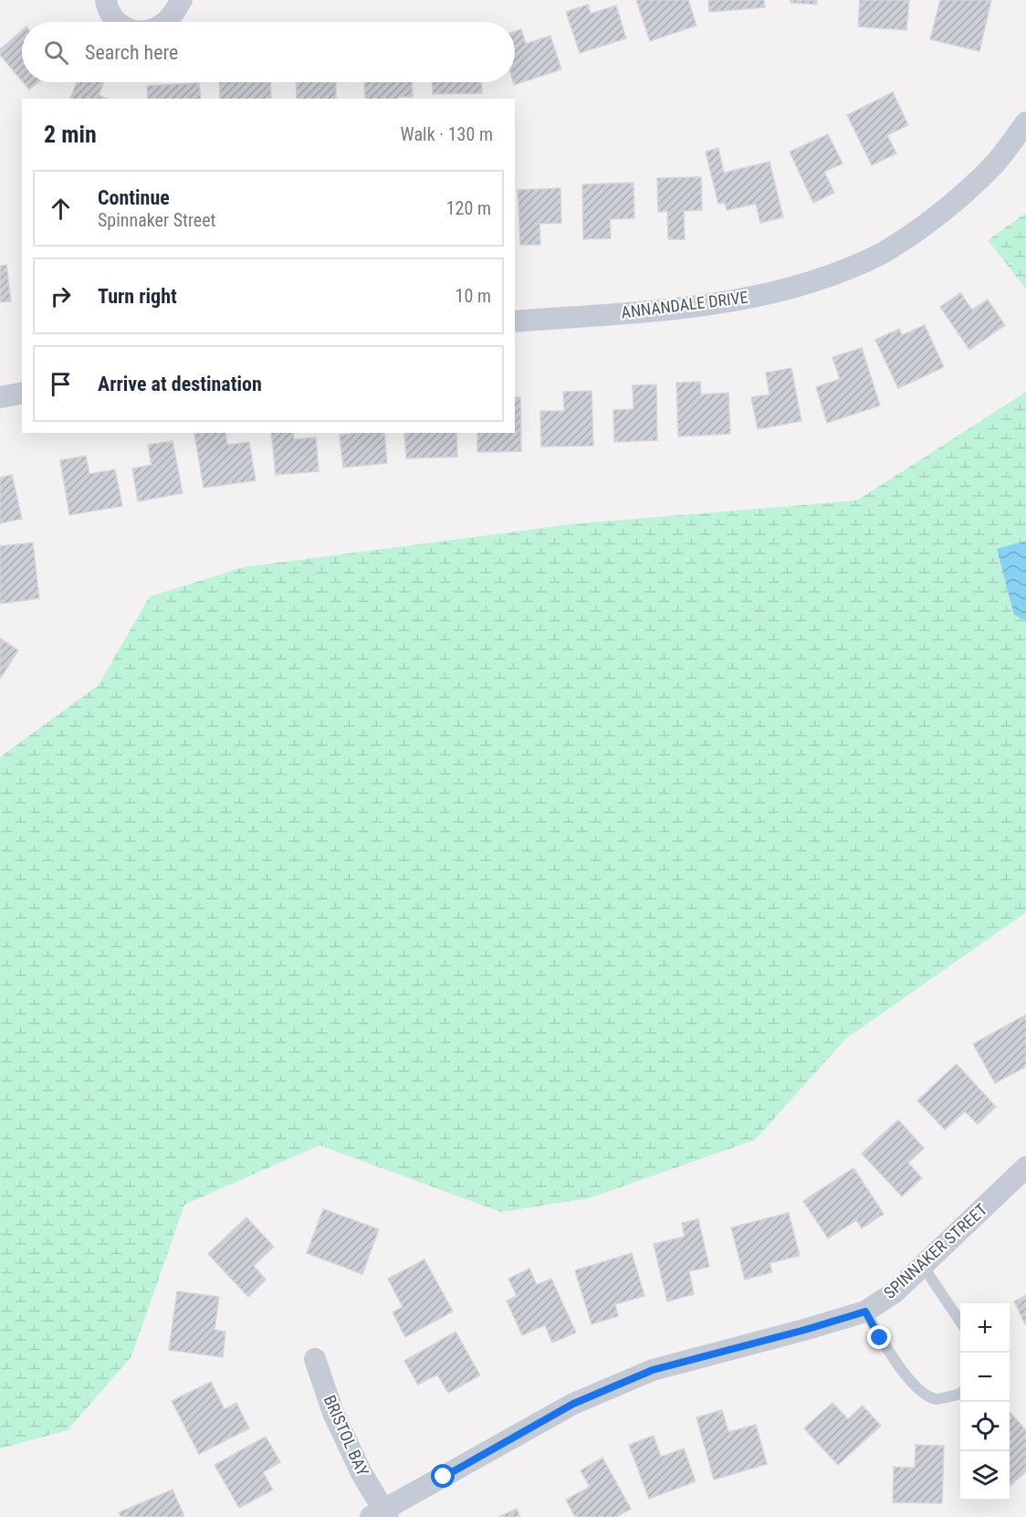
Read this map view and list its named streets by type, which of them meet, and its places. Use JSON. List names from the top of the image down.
{
  "streets": {
    "street": ["ANNANDALE DRIVE", "SPINNAKER STREET", "BRISTOL BAY"]
  },
  "crossings": [
    ["SPINNAKER STREET", "BRISTOL BAY"]
  ],
  "page": {
    "search": "Search here",
    "heading": ["2 min", "Walk · 130 m"],
    "list": [
      ["Continue", "Spinnaker Street", "120 m"],
      ["Turn right", "10 m"],
      "Arrive at destination"
    ],
    "map_buttons": ["+", "−"]
  }
}
